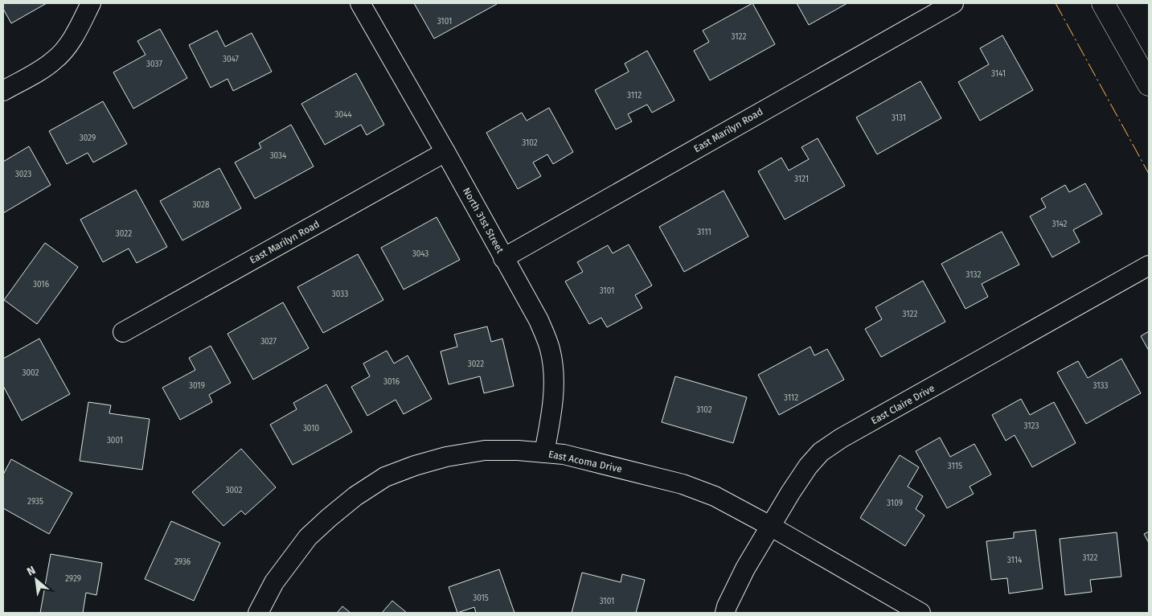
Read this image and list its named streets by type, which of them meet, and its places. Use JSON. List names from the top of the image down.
{
  "streets": {
    "street": [
      "East Marilyn Road",
      "North 31st Street",
      "East Claire Drive",
      "East Acoma Drive"
    ]
  },
  "crossings": [
    ["East Marilyn Road", "North 31st Street"],
    ["North 31st Street", "East Acoma Drive"],
    ["East Claire Drive", "East Acoma Drive"]
  ],
  "house_numbers": [
    "3101",
    "3122",
    "3047",
    "3037",
    "3141",
    "3112",
    "3044",
    "3131",
    "3029",
    "3102",
    "3034",
    "3023",
    "3121",
    "3028",
    "3142",
    "3111",
    "3022",
    "3043",
    "3132",
    "3016",
    "3101",
    "3033",
    "3122",
    "3027",
    "3022",
    "3002",
    "3016",
    "3019",
    "3133",
    "3112",
    "3102",
    "3123",
    "3010",
    "3001",
    "3115",
    "3002",
    "2935",
    "3109",
    "3122",
    "3114",
    "2936",
    "2929",
    "3015",
    "3101"
  ],
  "north": "top left"
}
